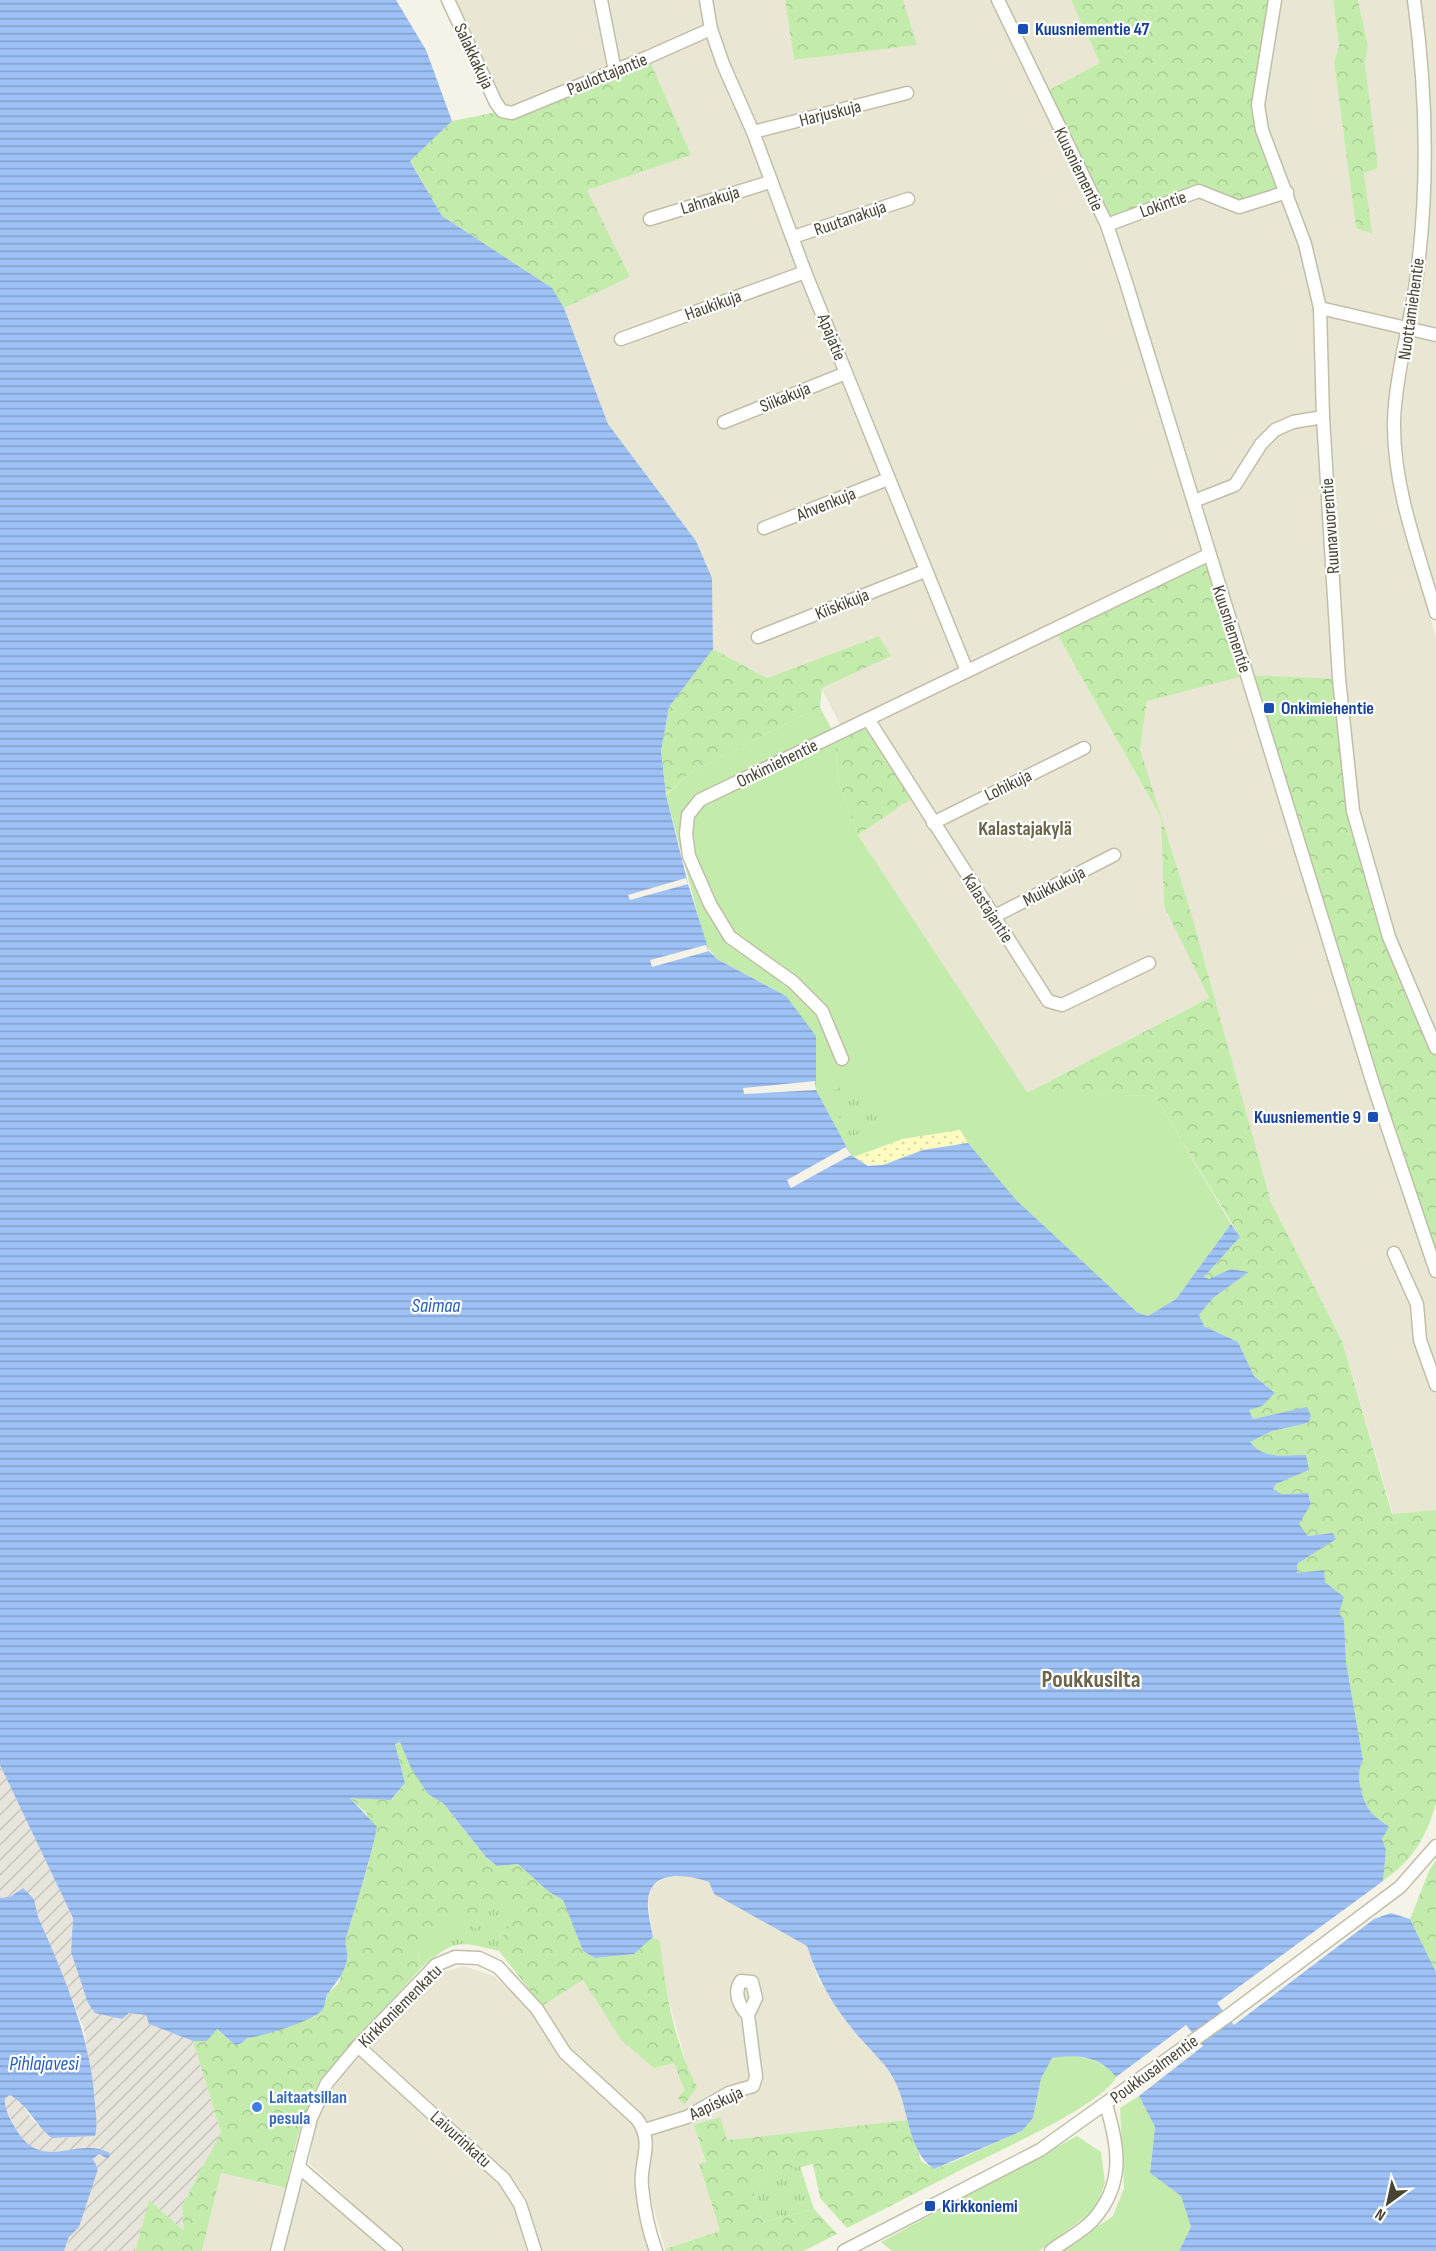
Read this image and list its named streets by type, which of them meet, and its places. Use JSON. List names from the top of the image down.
{
  "streets": {
    "street": [
      "Salakkakuja",
      "Paulottajantie",
      "Harjuskuja",
      "Kuusniementie",
      "Lahnakuja",
      "Lokintie",
      "Ruutanakuja",
      "Haukikuja",
      "Nuottamiehentie",
      "Apajatie",
      "Siikakuja",
      "Ahvenkuja",
      "Ruunavuorentie",
      "Kiiskikuja",
      "Onkimiehentie",
      "Lohikuja",
      "Muikkukuja",
      "Kalastajantie",
      "Kirkkoniemenkatu",
      "Poukkusalmentie",
      "Aapiskuja",
      "Laivurinkatu"
    ]
  },
  "crossings": [
    ["Salakkakuja", "Paulottajantie"],
    ["Paulottajantie", "Apajatie"],
    ["Harjuskuja", "Apajatie"],
    ["Kuusniementie", "Lokintie"],
    ["Kuusniementie", "Onkimiehentie"],
    ["Lahnakuja", "Apajatie"],
    ["Lokintie", "Ruunavuorentie"],
    ["Ruutanakuja", "Apajatie"],
    ["Haukikuja", "Apajatie"],
    ["Apajatie", "Siikakuja"],
    ["Apajatie", "Ahvenkuja"],
    ["Apajatie", "Kiiskikuja"],
    ["Apajatie", "Onkimiehentie"],
    ["Onkimiehentie", "Kalastajantie"],
    ["Lohikuja", "Kalastajantie"],
    ["Muikkukuja", "Kalastajantie"],
    ["Kirkkoniemenkatu", "Aapiskuja"],
    ["Kirkkoniemenkatu", "Laivurinkatu"]
  ],
  "districts": ["Kalastajakylä", "Poukkusilta"],
  "water": ["Saimaa", "Pihlajavesi"],
  "places": {
    "transit": [
      "Kuusniementie 47",
      "Onkimiehentie",
      "Kuusniementie 9",
      "Kirkkoniemi"
    ],
    "other": ["Laitaatsillan pesula"]
  },
  "north": "bottom left"
}
